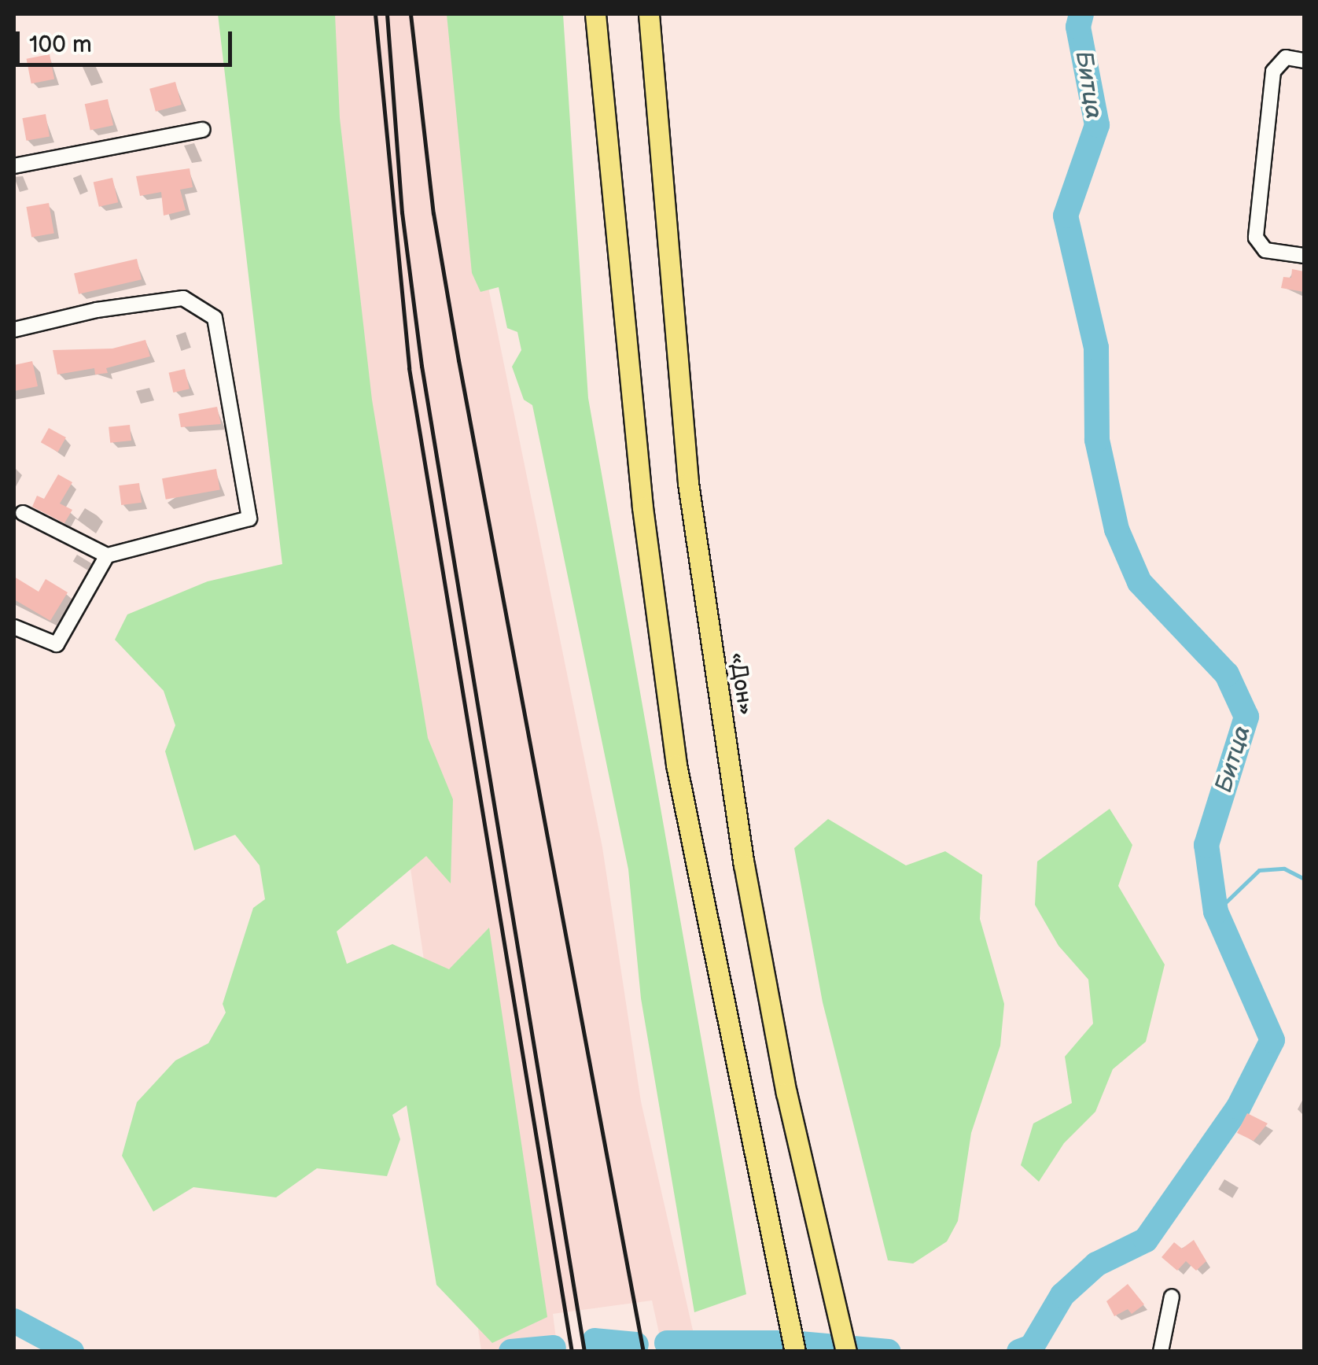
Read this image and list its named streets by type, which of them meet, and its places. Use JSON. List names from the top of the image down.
{
  "streets": {
    "highway": ["«Дон»"]
  },
  "water": ["Битца"],
  "scale_bar": "100 m"
}
